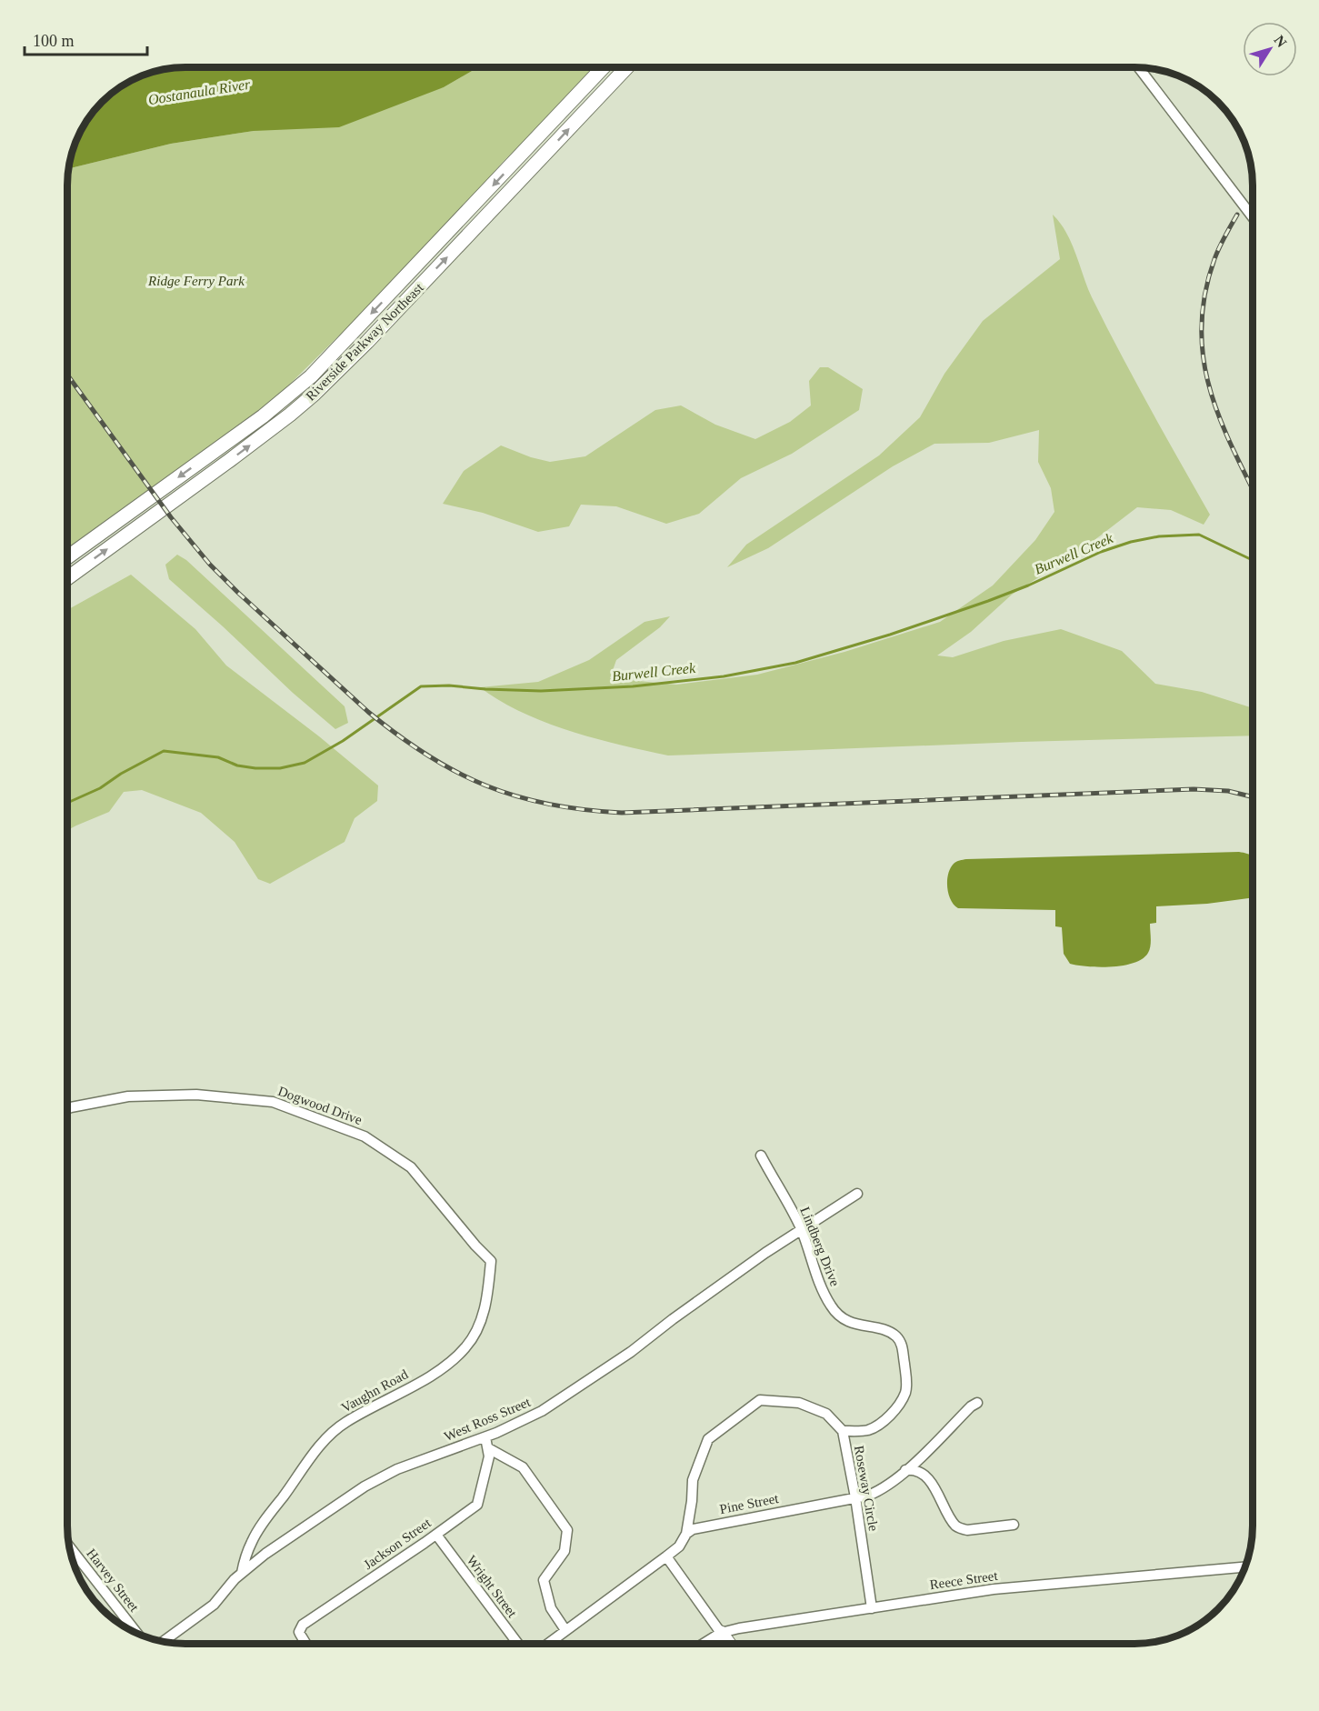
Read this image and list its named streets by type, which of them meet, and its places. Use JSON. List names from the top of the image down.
{
  "streets": {
    "main road": ["Riverside Parkway Northeast"],
    "street": [
      "Dogwood Drive",
      "Lindberg Drive",
      "Vaughn Road",
      "West Ross Street",
      "Roseway Circle",
      "Pine Street",
      "Jackson Street",
      "Harvey Street",
      "Reece Street",
      "Wright Street"
    ]
  },
  "crossings": [
    ["Dogwood Drive", "Vaughn Road"],
    ["Lindberg Drive", "West Ross Street"],
    ["Lindberg Drive", "Roseway Circle"],
    ["Vaughn Road", "West Ross Street"],
    ["West Ross Street", "Jackson Street"],
    ["Roseway Circle", "Pine Street"],
    ["Roseway Circle", "Reece Street"],
    ["Jackson Street", "Wright Street"]
  ],
  "water": ["Oostanaula River", "Burwell Creek"],
  "parks": ["Ridge Ferry Park"],
  "scale_bar": "100 m",
  "north": "top right"
}
